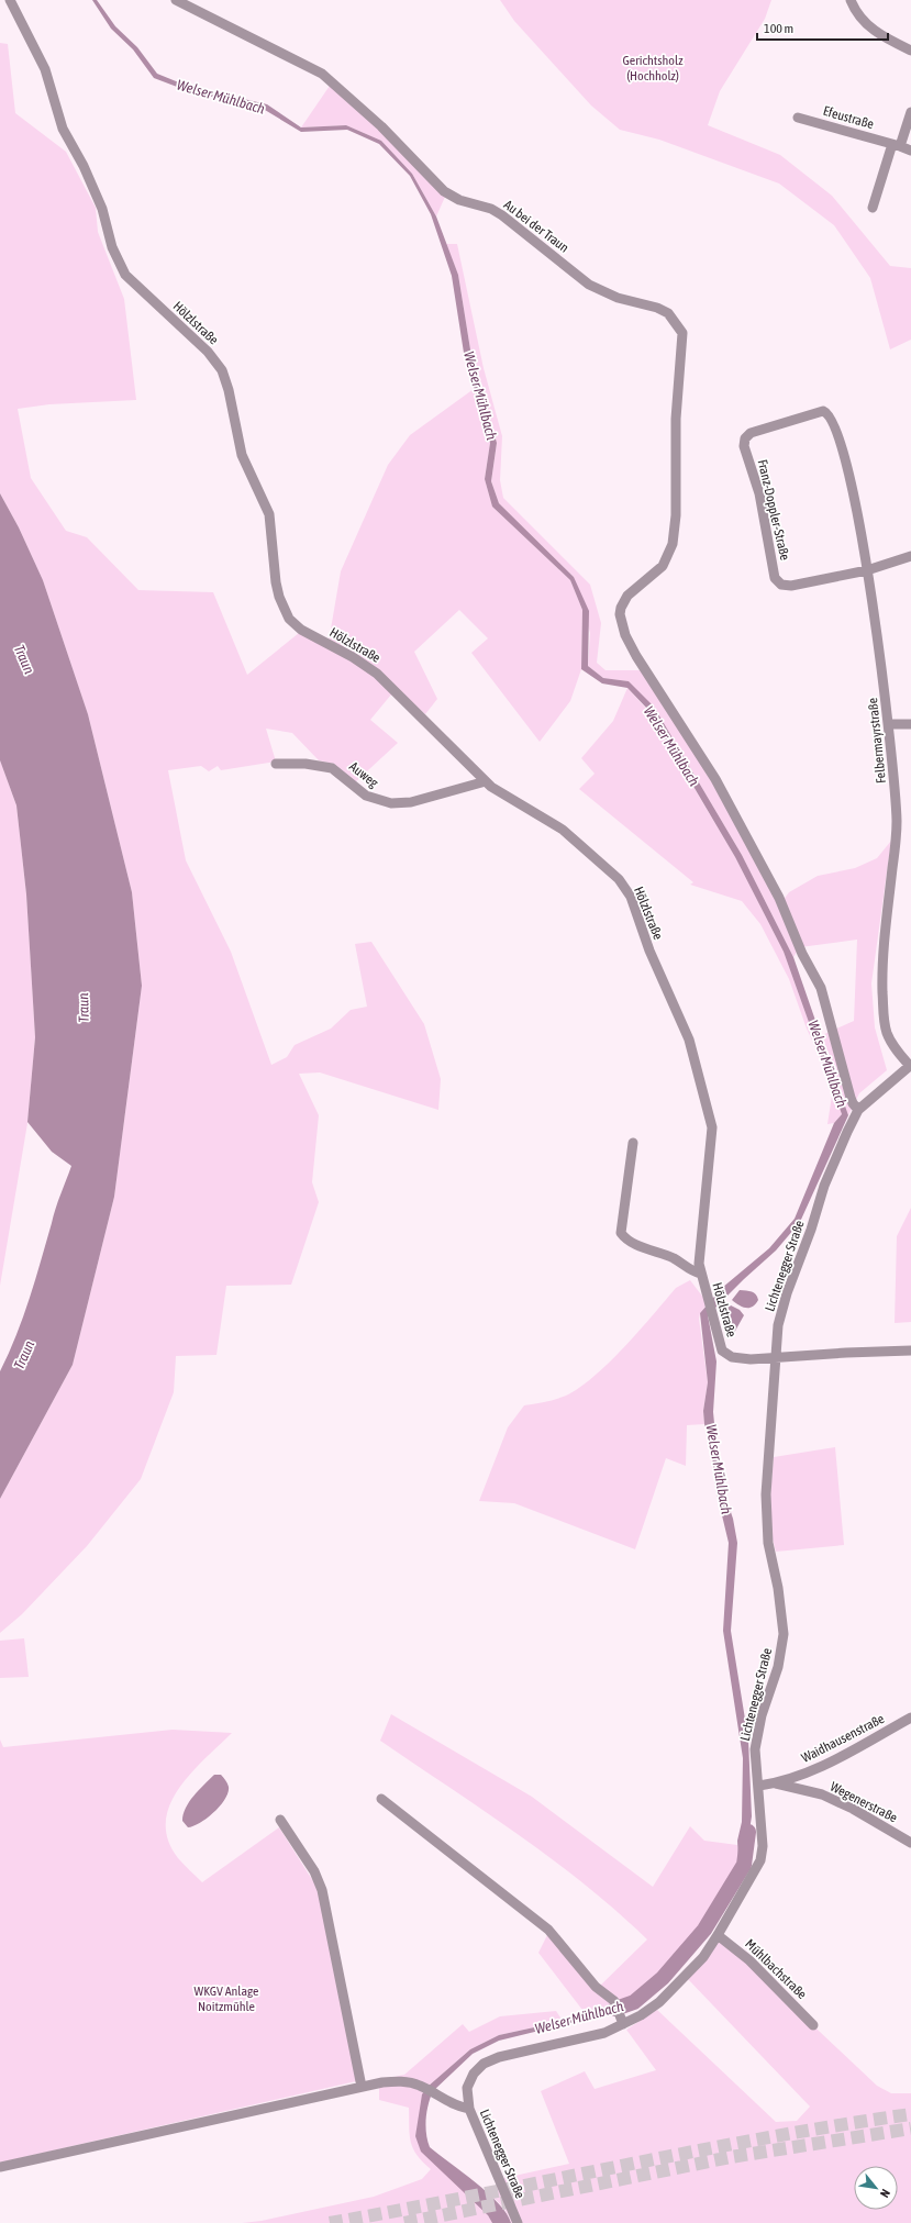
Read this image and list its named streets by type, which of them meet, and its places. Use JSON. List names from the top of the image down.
{
  "streets": {
    "street": [
      "Efeustraße",
      "Au bei der Traun",
      "Hölzlstraße",
      "Franz-Doppler-Straße",
      "Felbermayrstraße",
      "Auweg",
      "Lichtenegger Straße",
      "Waidhausenstraße",
      "Wegenerstraße",
      "Mühlbachstraße"
    ]
  },
  "crossings": [
    ["Au bei der Traun", "Lichtenegger Straße"],
    ["Hölzlstraße", "Auweg"],
    ["Hölzlstraße", "Lichtenegger Straße"],
    ["Franz-Doppler-Straße", "Felbermayrstraße"],
    ["Felbermayrstraße", "Lichtenegger Straße"],
    ["Lichtenegger Straße", "Waidhausenstraße"],
    ["Lichtenegger Straße", "Mühlbachstraße"],
    ["Waidhausenstraße", "Wegenerstraße"]
  ],
  "water": ["Welser Mühlbach", "Traun"],
  "parks": ["Gerichtsholz (Hochholz)", "WKGV Anlage Noitzmühle"],
  "scale_bar": "100 m",
  "north": "bottom right"
}
